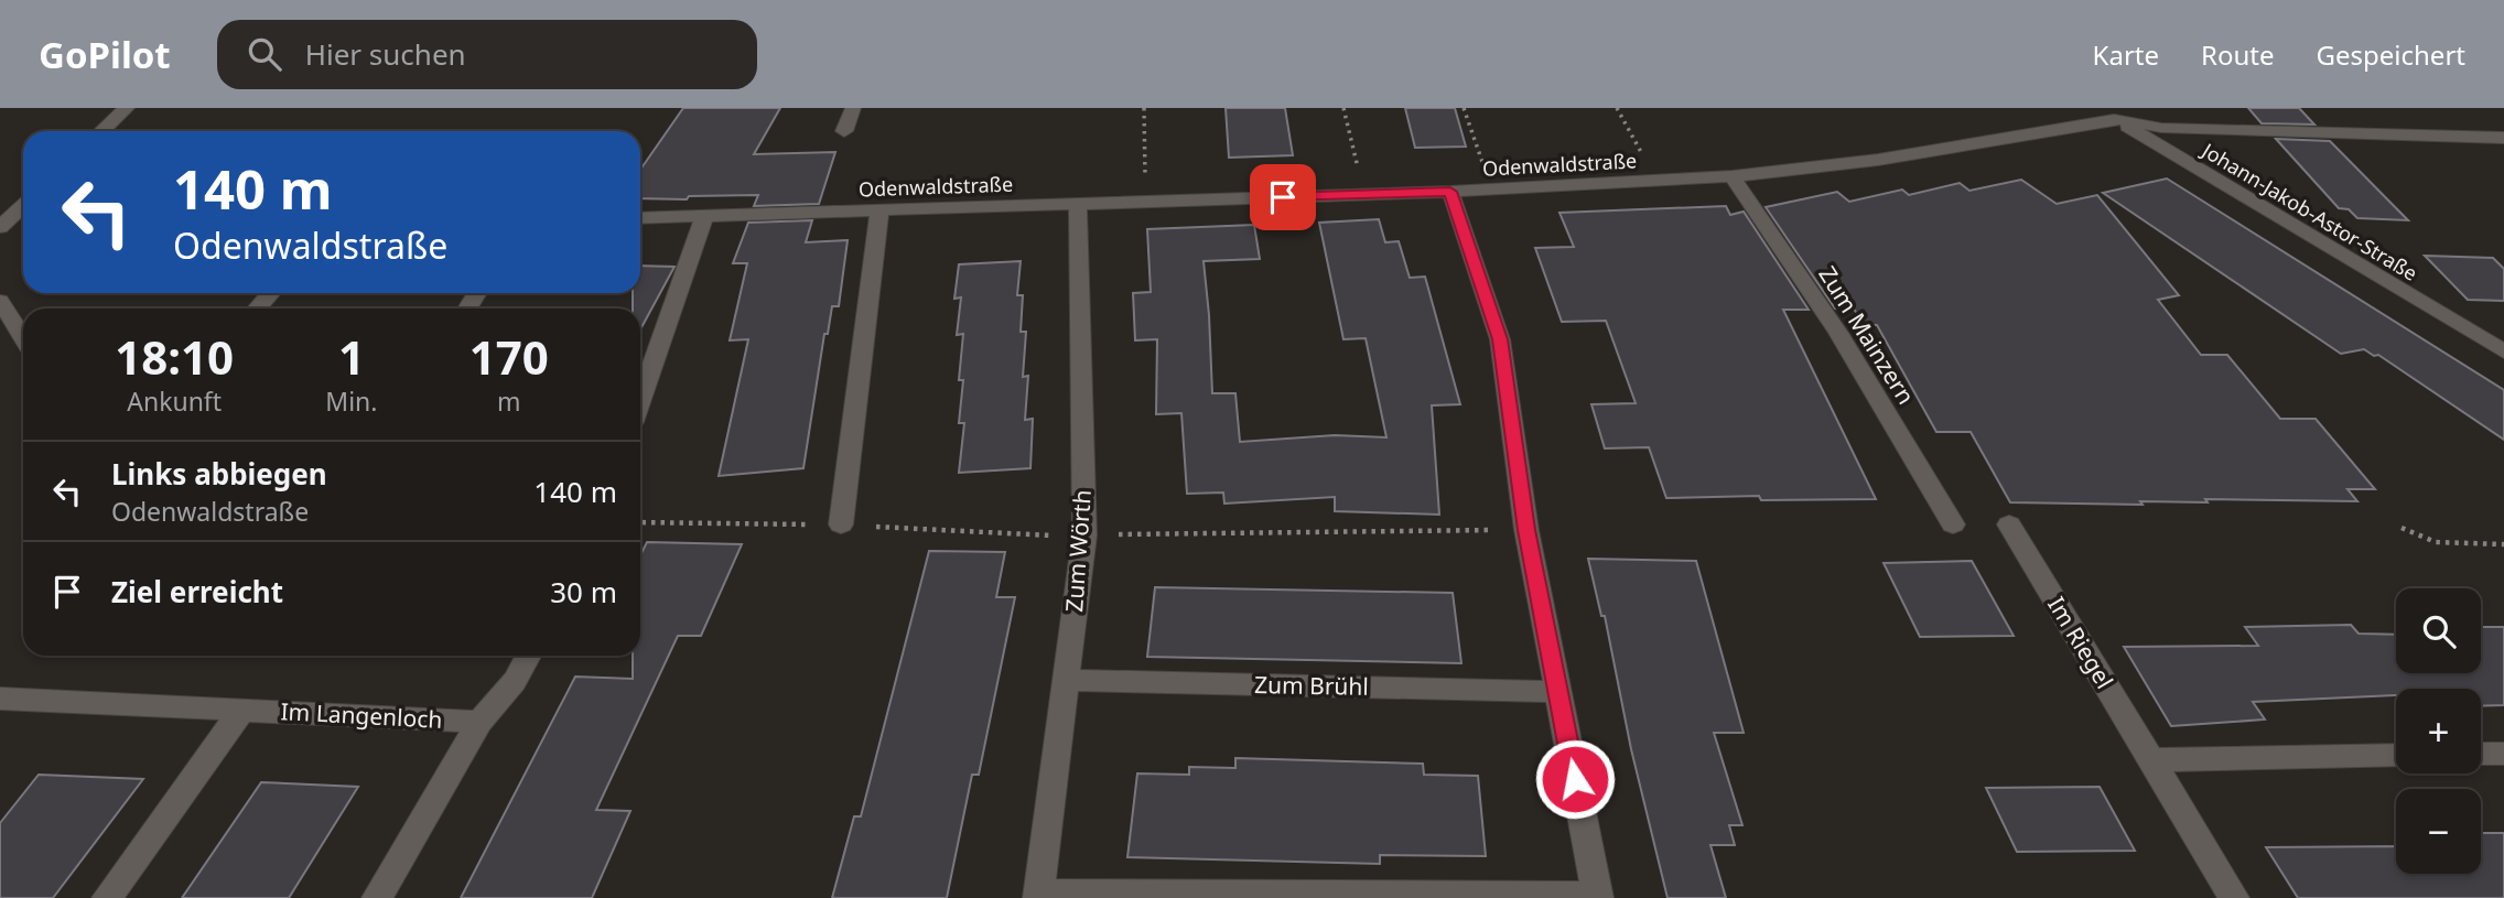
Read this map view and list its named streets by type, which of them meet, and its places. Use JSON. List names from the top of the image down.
{
  "streets": {
    "street": [
      "Odenwaldstraße",
      "Johann-Jakob-Astor-Straße",
      "Zum Mainzern",
      "Zum Wörth",
      "Im Riegel",
      "Zum Brühl",
      "Im Langenloch"
    ]
  },
  "crossings": [
    ["Odenwaldstraße", "Johann-Jakob-Astor-Straße"],
    ["Odenwaldstraße", "Zum Mainzern"],
    ["Odenwaldstraße", "Zum Wörth"],
    ["Zum Wörth", "Zum Brühl"]
  ],
  "page": {
    "header": "GoPilot",
    "search": "Hier suchen",
    "nav": ["Karte", "Route", "Gespeichert"],
    "turn": ["140 m", "Odenwaldstraße"],
    "eta": [
      "18:10",
      "Ankunft",
      "1",
      "Min.",
      "170",
      "m"
    ],
    "list": [
      {
        "name": "Links abbiegen",
        "note": "Odenwaldstraße",
        "value": "140 m"
      },
      {
        "name": "Ziel erreicht",
        "value": "30 m"
      }
    ],
    "map_buttons": ["+", "−"]
  }
}
